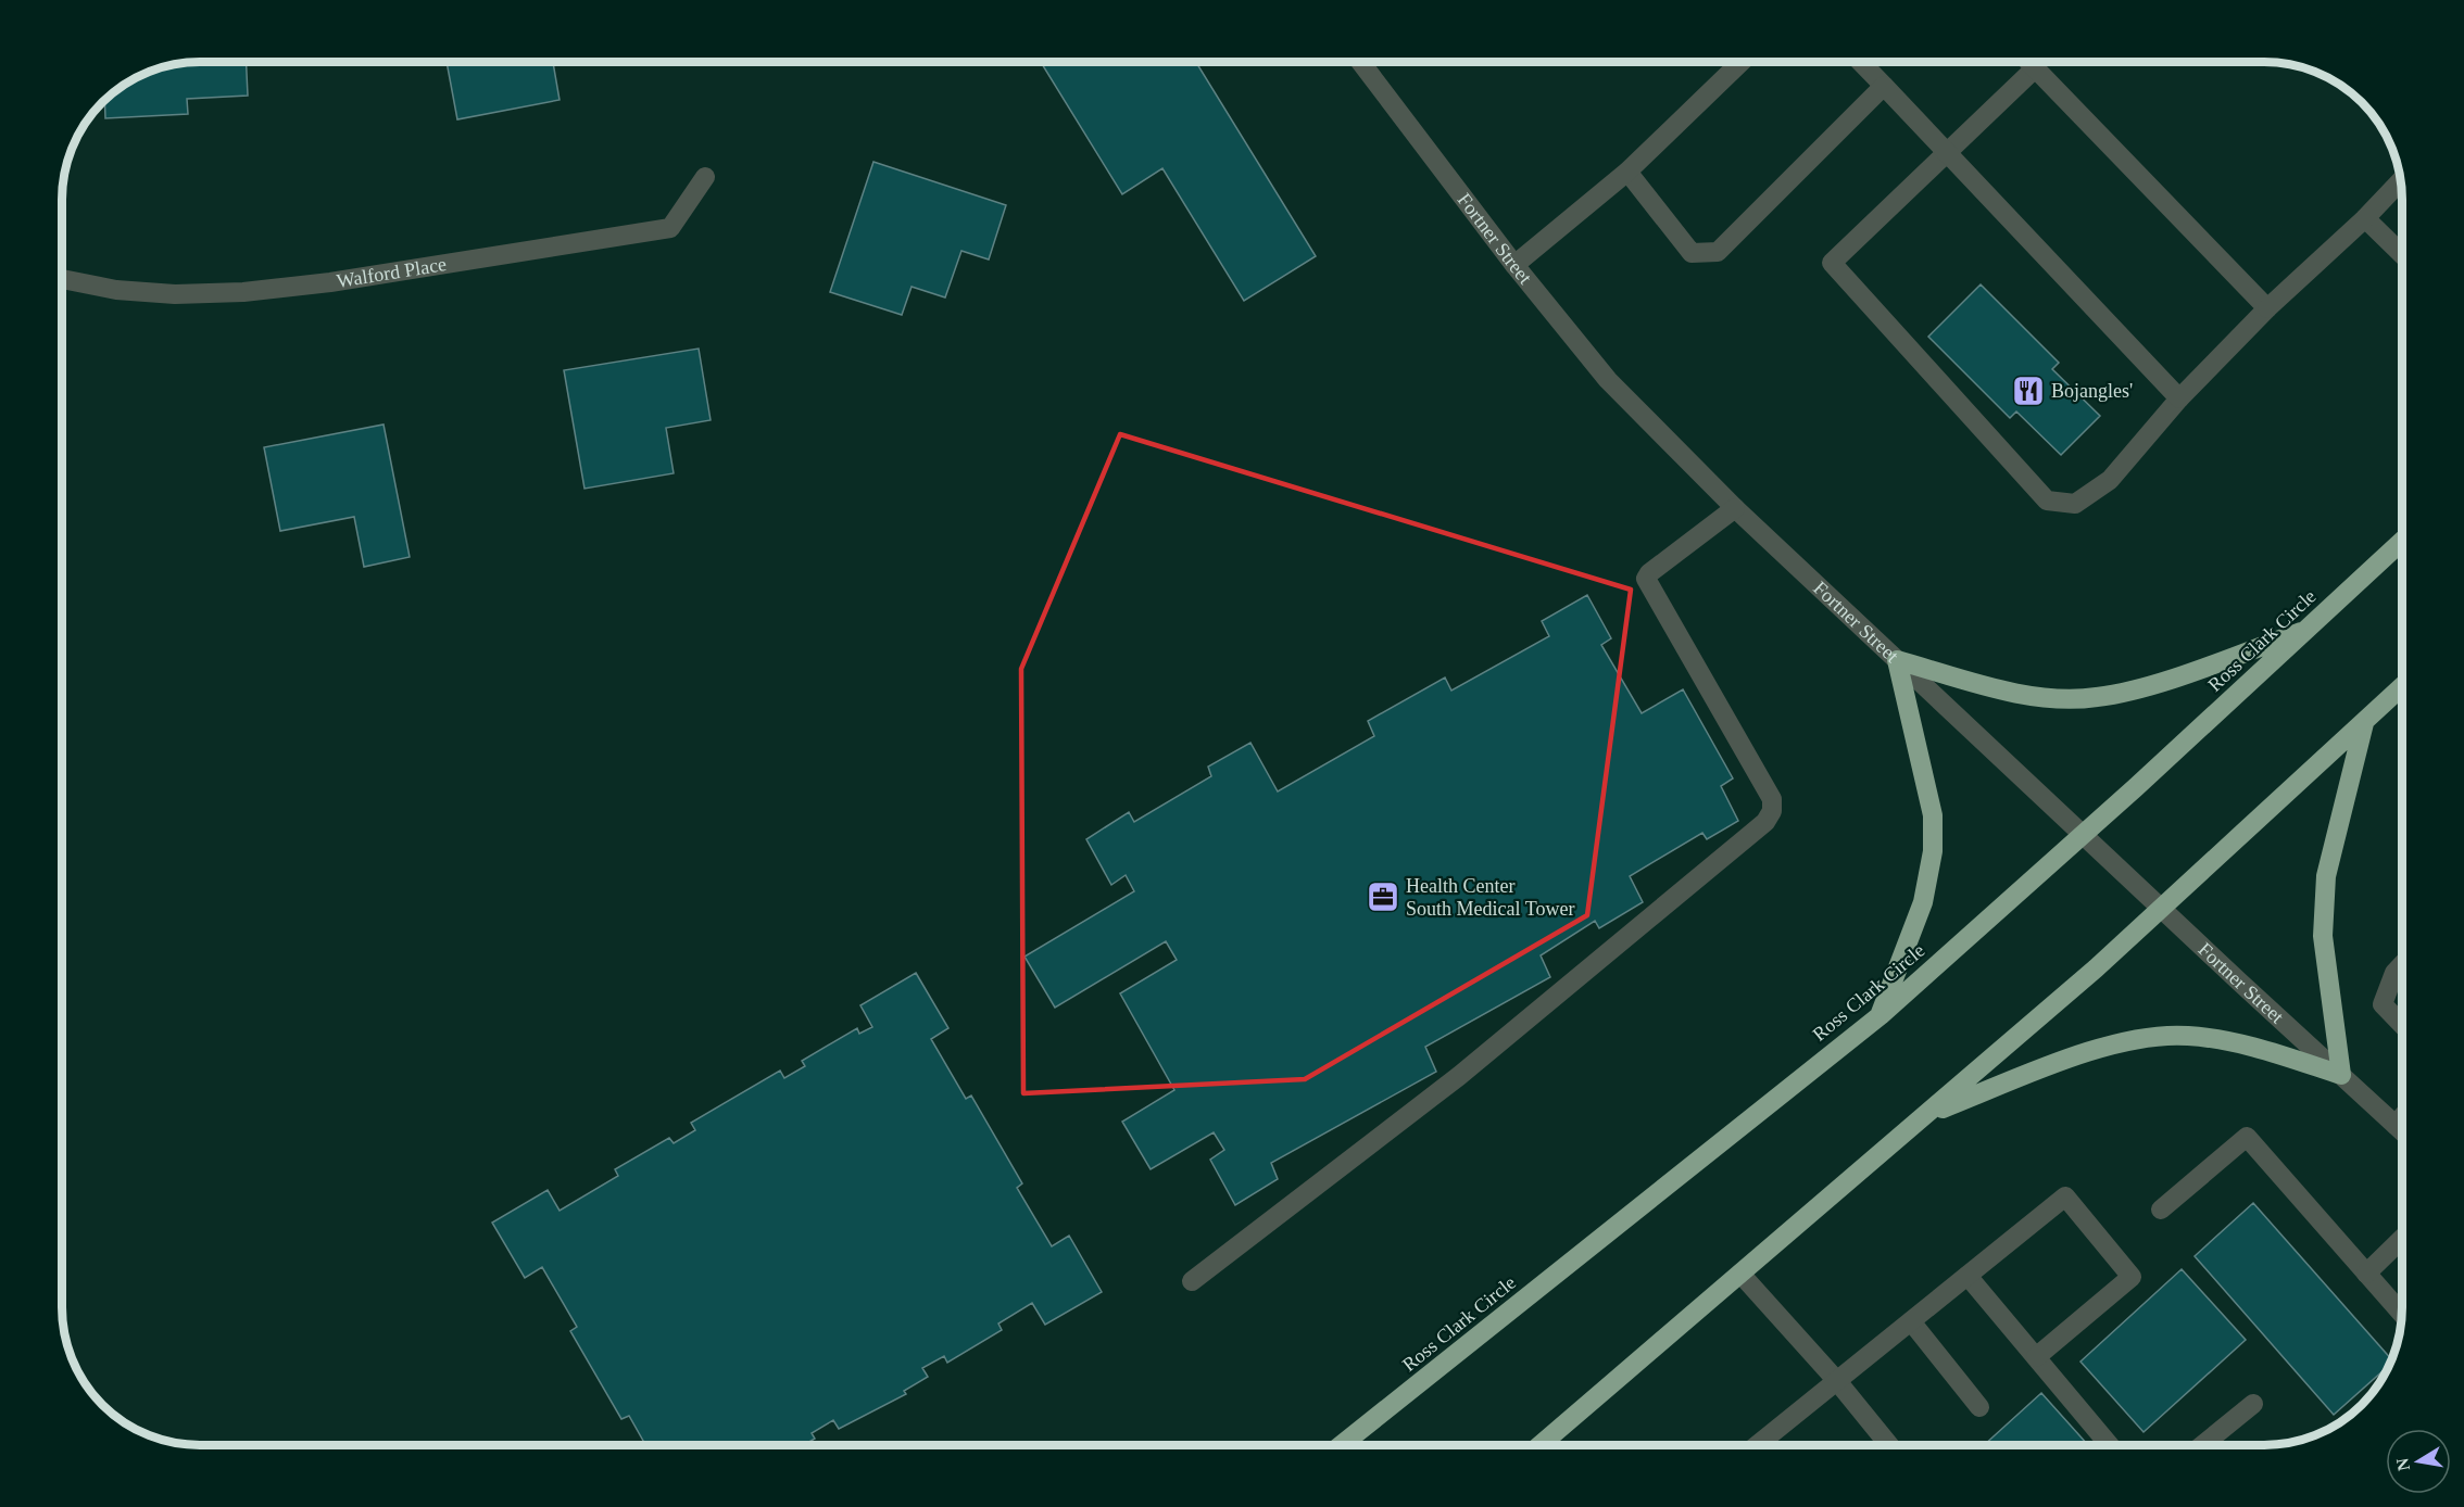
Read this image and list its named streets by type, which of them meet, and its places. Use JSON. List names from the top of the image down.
{
  "streets": {
    "highway": ["Ross Clark Circle"],
    "street": ["Fortner Street", "Walford Place"]
  },
  "crossings": [
    ["Fortner Street", "Ross Clark Circle"]
  ],
  "places": {
    "restaurant": ["Bojangles'"],
    "office": ["Health Center South Medical Tower"]
  },
  "north": "left"
}
